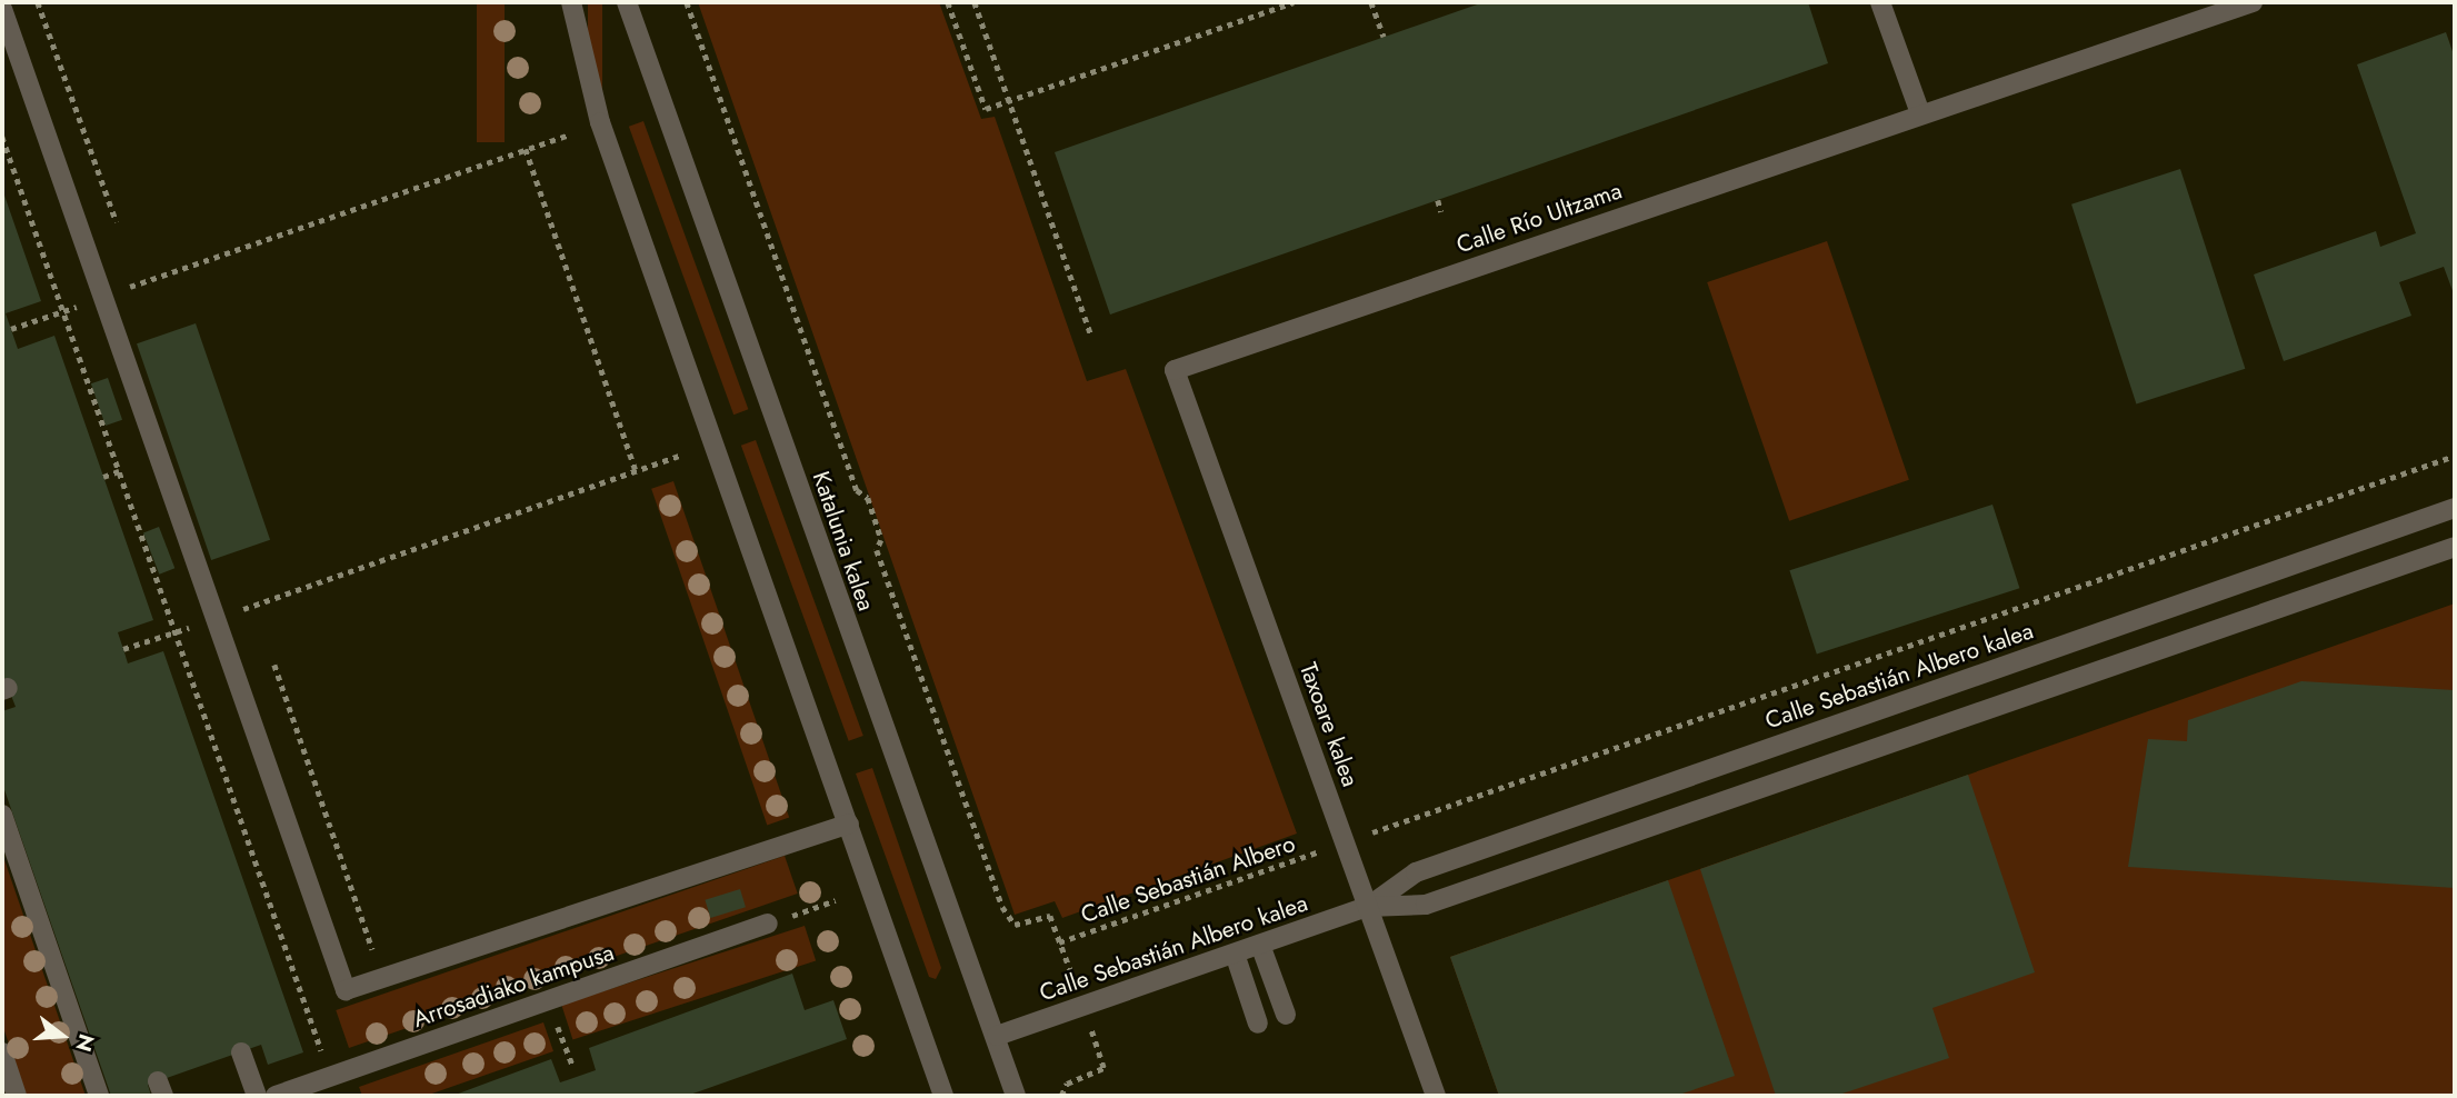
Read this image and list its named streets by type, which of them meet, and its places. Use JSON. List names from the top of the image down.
{
  "streets": {
    "street": [
      "Calle Río Ultzama",
      "Katalunia kalea",
      "Calle Sebastián Albero kalea",
      "Taxoare kalea",
      "Arrosadiako kampusa"
    ],
    "path": ["Calle Sebastián Albero"]
  },
  "crossings": [
    ["Calle Río Ultzama", "Taxoare kalea"],
    ["Katalunia kalea", "Calle Sebastián Albero kalea"],
    ["Katalunia kalea", "Calle Sebastián Albero"],
    ["Calle Sebastián Albero kalea", "Taxoare kalea"]
  ],
  "north": "right"
}
